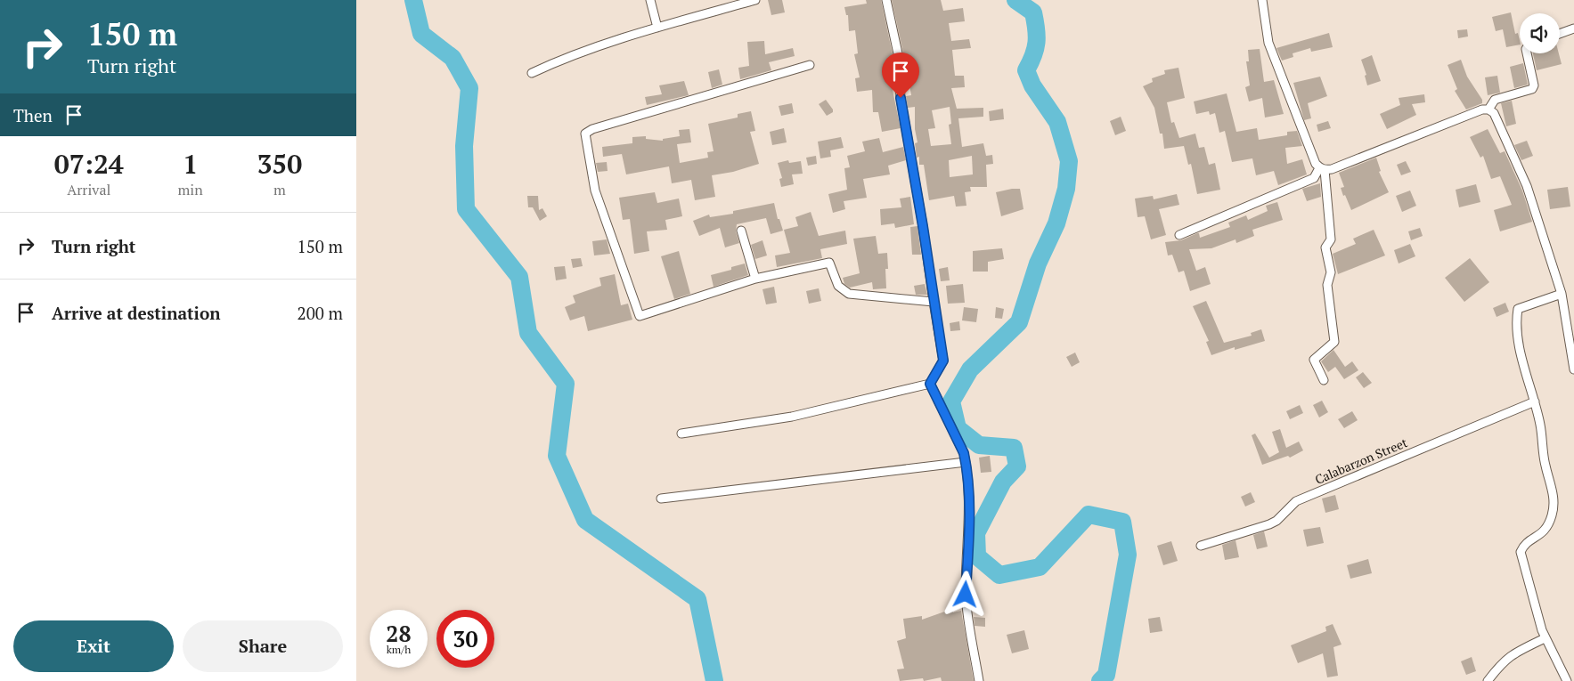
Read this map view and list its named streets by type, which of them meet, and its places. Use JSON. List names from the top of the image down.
{
  "streets": {
    "street": ["Calabarzon Street"]
  },
  "page": {
    "turn": ["150 m", "Turn right"],
    "then": "Then",
    "eta": [
      "07:24",
      "Arrival",
      "1",
      "min",
      "350",
      "m"
    ],
    "list": [
      {
        "name": "Turn right",
        "value": "150 m"
      },
      {
        "name": "Arrive at destination",
        "value": "200 m"
      }
    ],
    "speed": "28 km/h",
    "limit": "30",
    "buttons": ["Exit", "Share"]
  }
}
